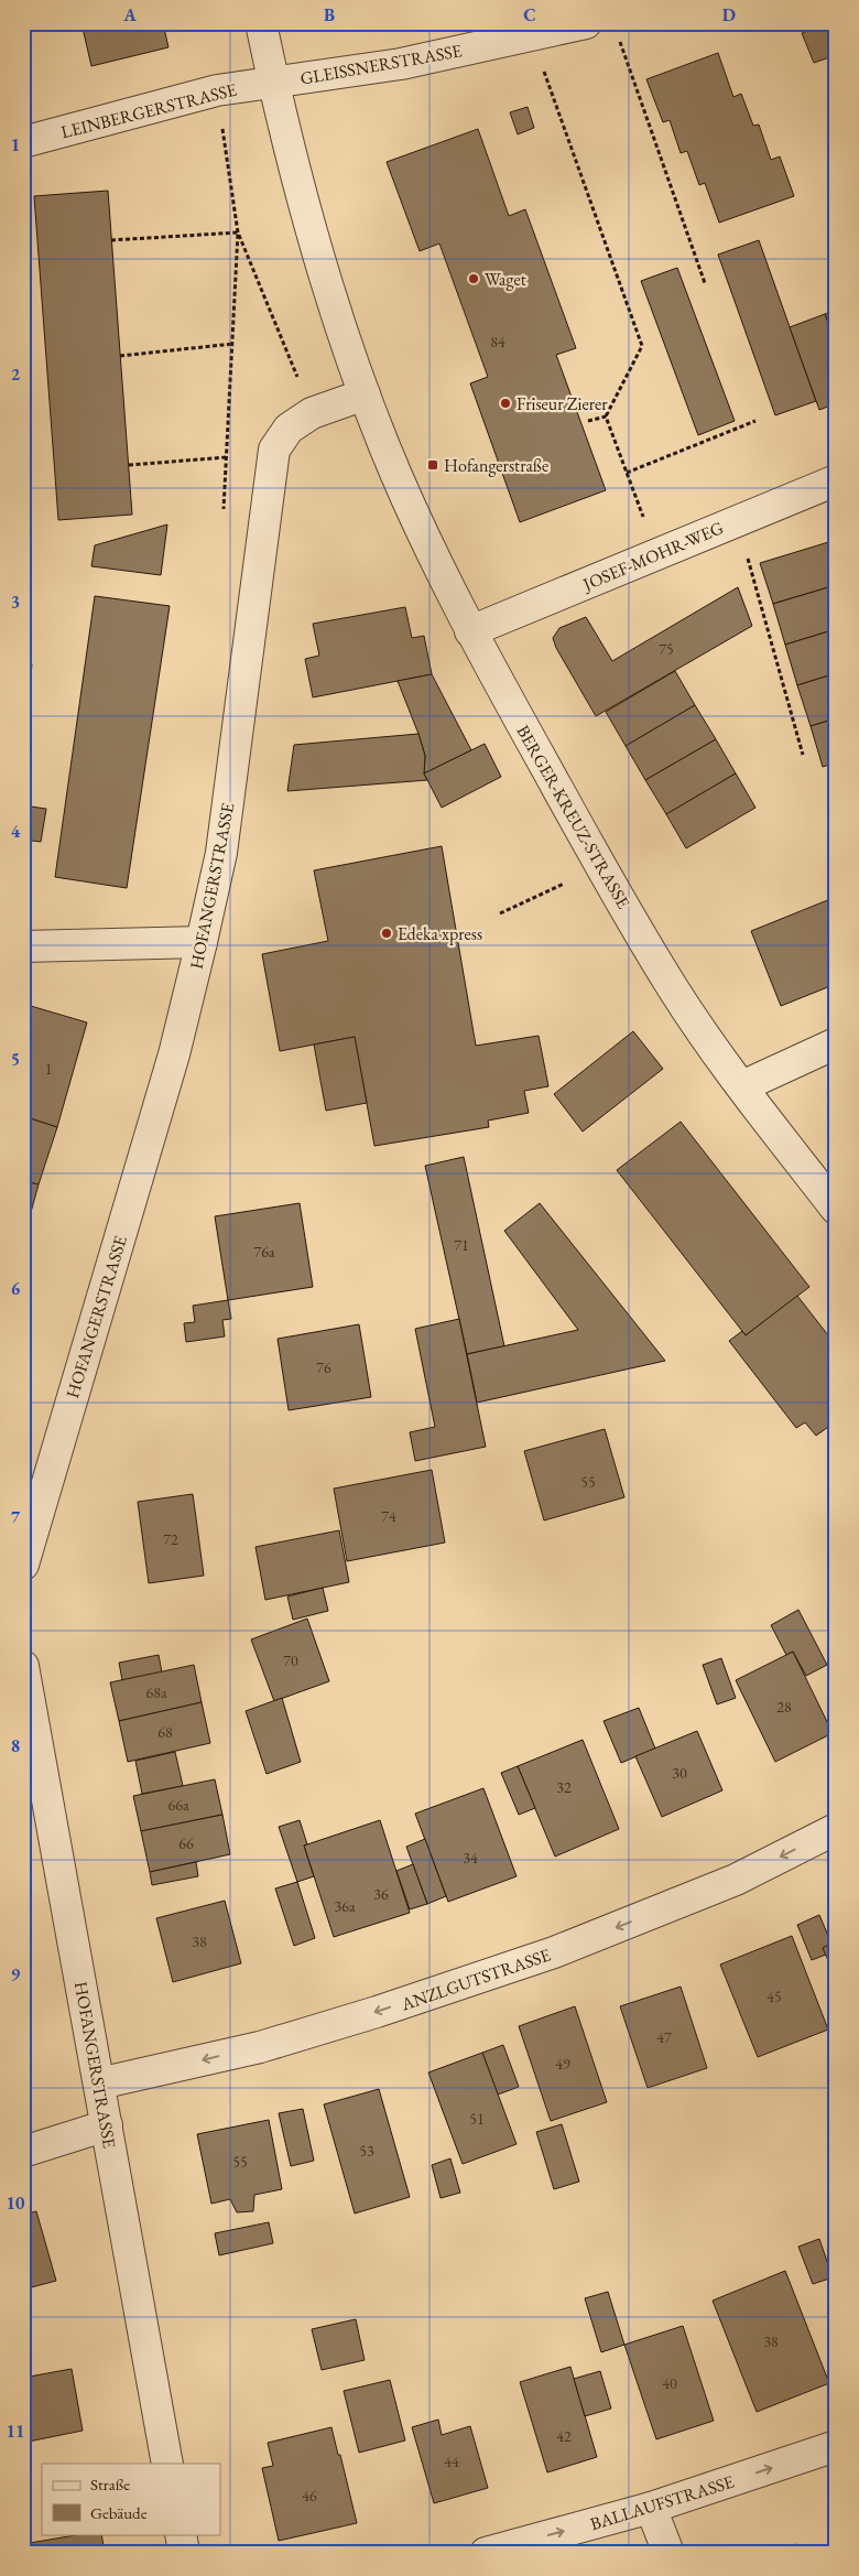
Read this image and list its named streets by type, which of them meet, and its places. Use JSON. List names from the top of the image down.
{
  "streets": {
    "street": [
      "GLEISSNERSTRASSE",
      "LEINBERGERSTRASSE",
      "JOSEF-MOHR-WEG",
      "BERGER-KREUZ-STRASSE",
      "HOFANGERSTRASSE",
      "ANZLGUTSTRASSE",
      "BALLAUFSTRASSE"
    ]
  },
  "crossings": [
    ["GLEISSNERSTRASSE", "LEINBERGERSTRASSE"],
    ["JOSEF-MOHR-WEG", "BERGER-KREUZ-STRASSE"],
    ["BERGER-KREUZ-STRASSE", "HOFANGERSTRASSE"],
    ["HOFANGERSTRASSE", "ANZLGUTSTRASSE"]
  ],
  "one_way": ["ANZLGUTSTRASSE", "BALLAUFSTRASSE"],
  "places": {
    "other": ["Waget", "Friseur Zierer", "Edeka xpress"],
    "transit": ["Hofangerstraße"]
  },
  "house_numbers": [
    "84",
    "75",
    "1",
    "71",
    "76a",
    "76",
    "55",
    "74",
    "72",
    "70",
    "68a",
    "28",
    "68",
    "30",
    "32",
    "66a",
    "66",
    "34",
    "36",
    "36a",
    "38",
    "45",
    "47",
    "49",
    "51",
    "53",
    "55",
    "38",
    "40",
    "42",
    "44",
    "46"
  ],
  "legend": ["Straße", "Gebäude"],
  "grid": {
    "columns": [
      "A",
      "B",
      "C",
      "D"
    ],
    "rows": [
      "1",
      "2",
      "3",
      "4",
      "5",
      "6",
      "7",
      "8",
      "9",
      "10",
      "11"
    ]
  }
}
